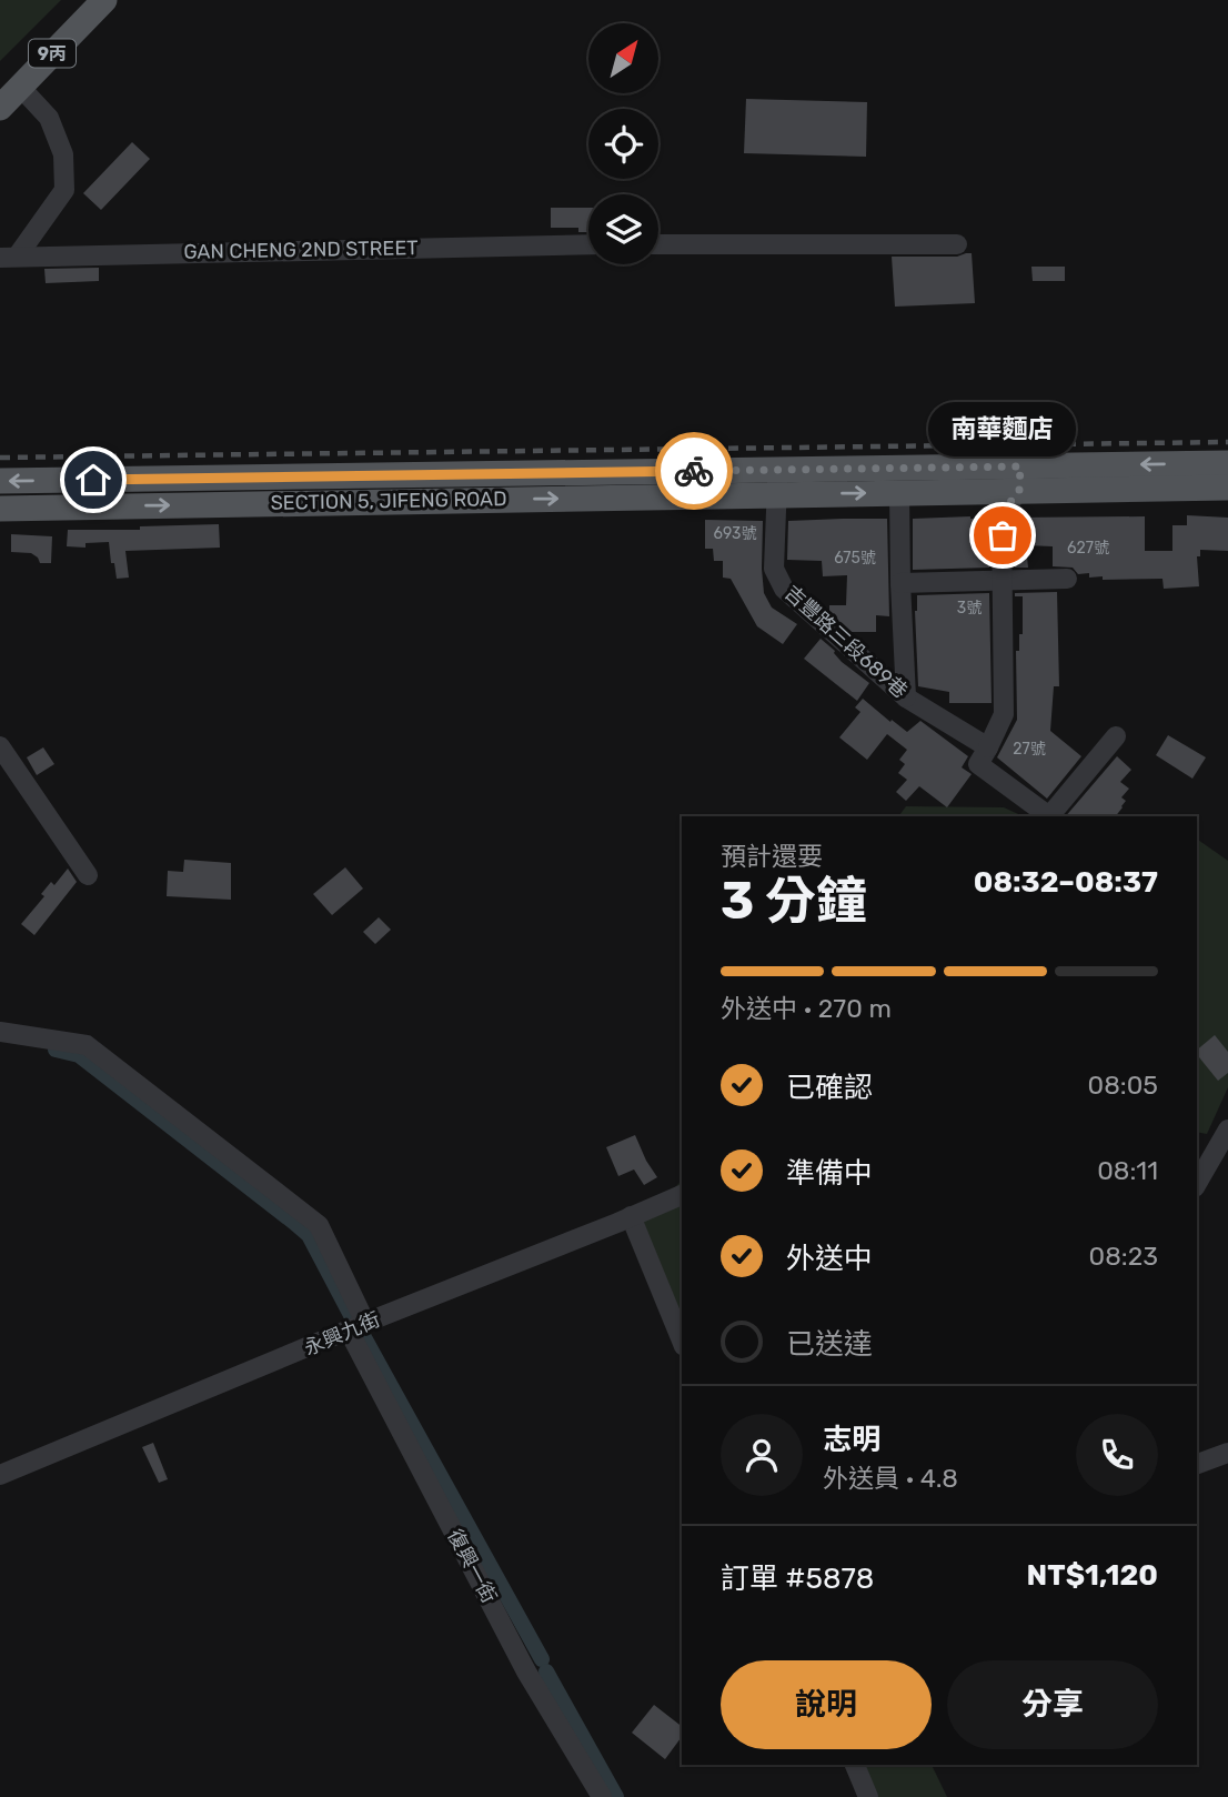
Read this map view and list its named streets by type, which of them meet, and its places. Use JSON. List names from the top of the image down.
{
  "streets": {
    "main road": ["9丙", "SECTION 5, JIFENG ROAD"],
    "street": [
      "GAN CHENG 2ND STREET",
      "吉豐路三段689巷",
      "永興九街",
      "復興一街"
    ]
  },
  "crossings": [
    ["SECTION 5, JIFENG ROAD", "吉豐路三段689巷"],
    ["永興九街", "復興一街"]
  ],
  "places": ["南華麵店"],
  "house_numbers": [
    "693號",
    "627號",
    "675號",
    "3號",
    "27號"
  ],
  "north": "top right",
  "page": {
    "bubble": "南華麵店",
    "heading": ["3 分鐘", "預計還要", "08:32–08:37"],
    "panel": [
      "志明",
      "外送員 · 4.8",
      "訂單 #5878",
      "NT$1,120"
    ],
    "bar": "外送中 · 270 m",
    "list": [
      ["已確認", "08:05"],
      ["準備中", "08:11"],
      ["外送中", "08:23"],
      "已送達"
    ],
    "buttons": ["說明", "分享"]
  }
}
